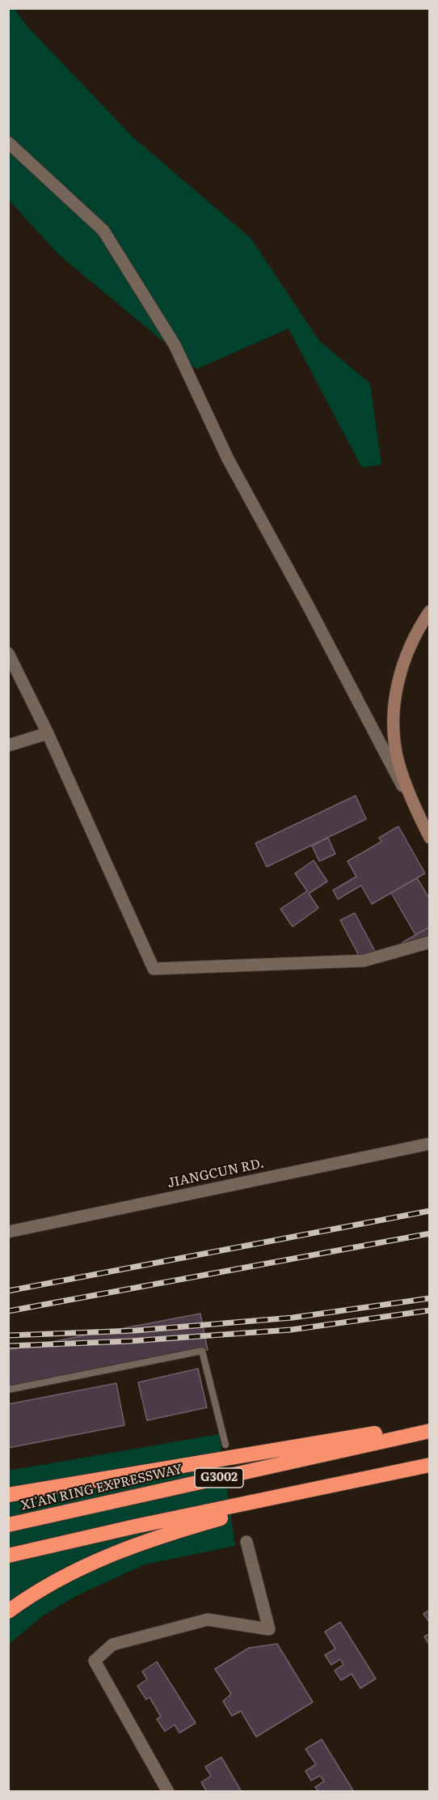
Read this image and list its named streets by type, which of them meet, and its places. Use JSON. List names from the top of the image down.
{
  "streets": {
    "highway": ["G3002", "XI'AN RING EXPRESSWAY"],
    "street": ["JIANGCUN RD."]
  }
}
